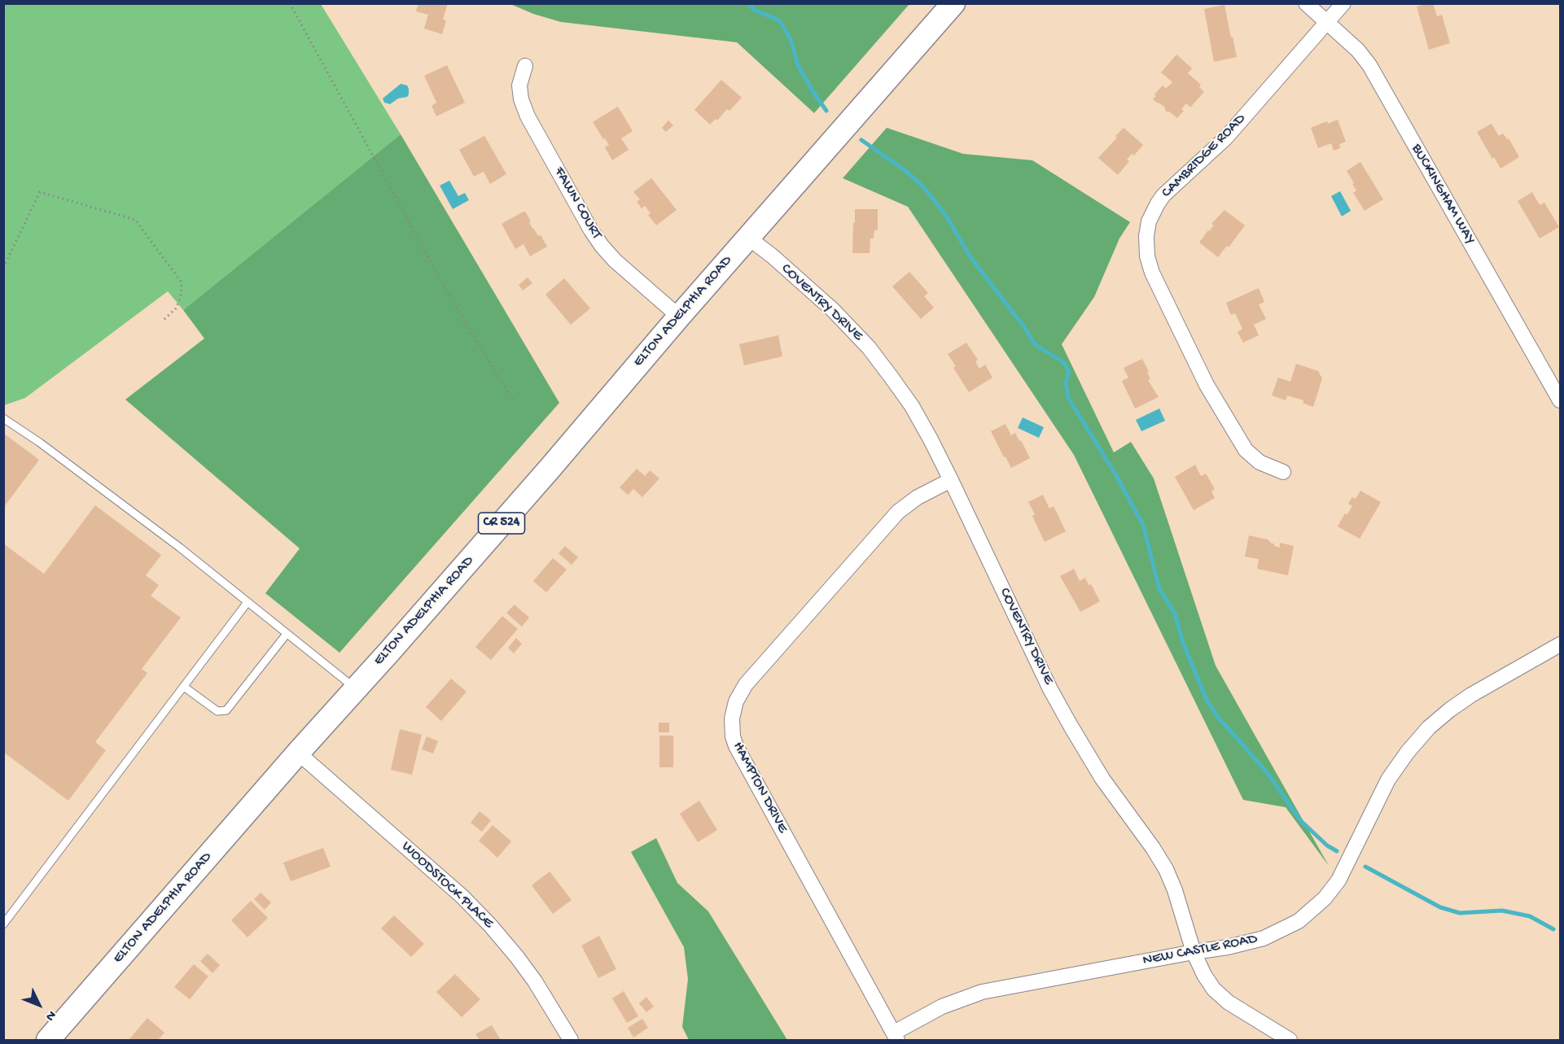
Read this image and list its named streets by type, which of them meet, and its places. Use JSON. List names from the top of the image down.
{
  "streets": {
    "main road": ["ELTON ADELPHIA ROAD", "CR 524"],
    "street": [
      "CAMBRIDGE ROAD",
      "BUCKINGHAM WAY",
      "FAWN COURT",
      "COVENTRY DRIVE",
      "HAMPTON DRIVE",
      "WOODSTOCK PLACE",
      "NEW CASTLE ROAD"
    ]
  },
  "crossings": [
    ["CAMBRIDGE ROAD", "BUCKINGHAM WAY"],
    ["FAWN COURT", "ELTON ADELPHIA ROAD"],
    ["COVENTRY DRIVE", "ELTON ADELPHIA ROAD"],
    ["COVENTRY DRIVE", "HAMPTON DRIVE"],
    ["COVENTRY DRIVE", "NEW CASTLE ROAD"],
    ["ELTON ADELPHIA ROAD", "WOODSTOCK PLACE"],
    ["HAMPTON DRIVE", "NEW CASTLE ROAD"]
  ],
  "north": "bottom right"
}
